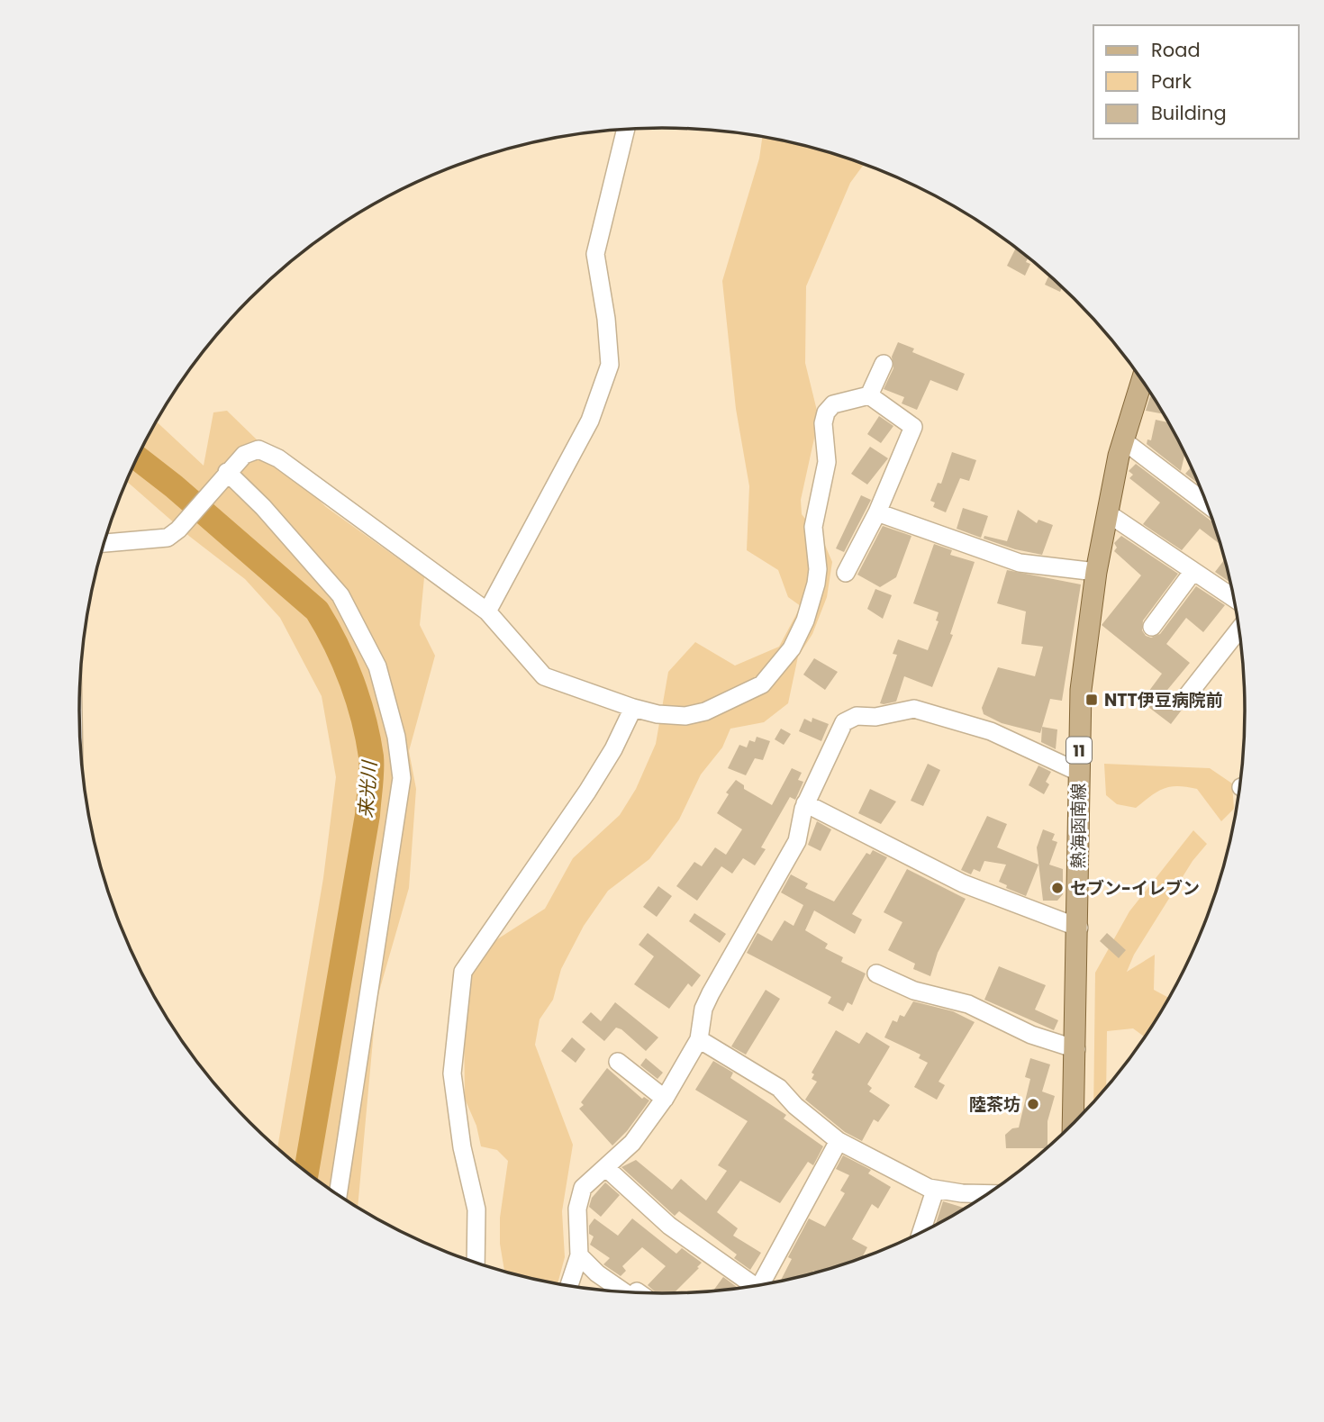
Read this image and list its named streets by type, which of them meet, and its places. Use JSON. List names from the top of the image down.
{
  "streets": {
    "main road": ["11", "熱海函南線"]
  },
  "water": ["来光川"],
  "places": {
    "transit": ["NTT伊豆病院前"],
    "other": ["セブン-イレブン", "陸茶坊"]
  },
  "legend": ["Road", "Park", "Building"]
}
